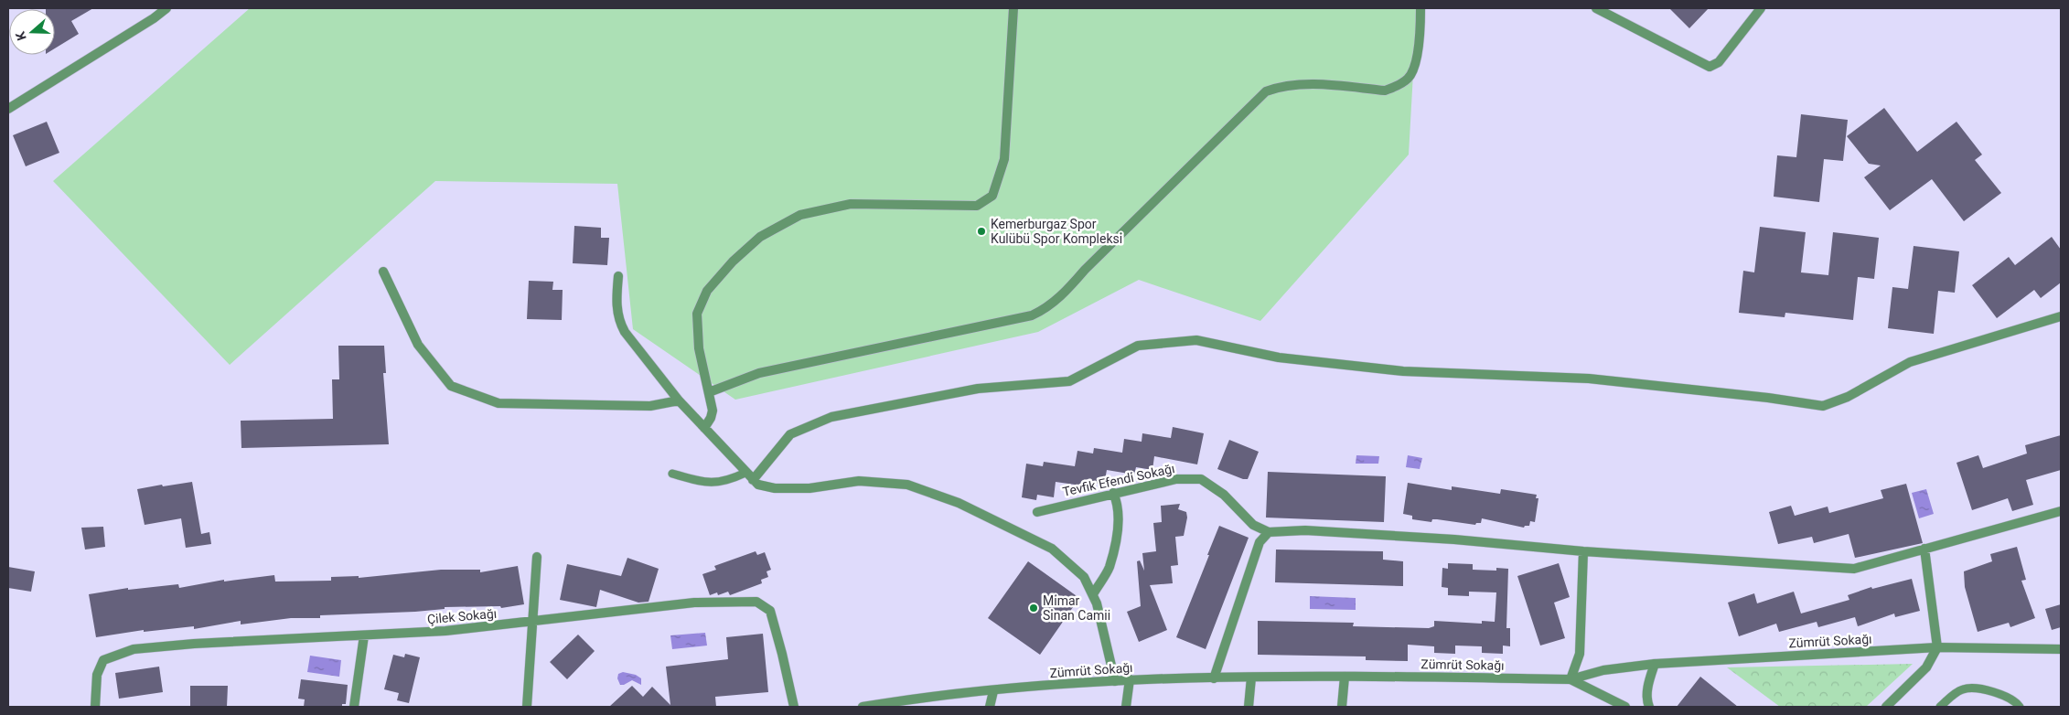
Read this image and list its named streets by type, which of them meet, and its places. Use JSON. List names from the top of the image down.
{
  "streets": {
    "street": ["Tevfik Efendi Sokağı", "Çilek Sokağı", "Zümrüt Sokağı"]
  },
  "places": ["Kemerburgaz Spor Kulübü Spor Kompleksi", "Mimar Sinan Camii"],
  "north": "left"
}
